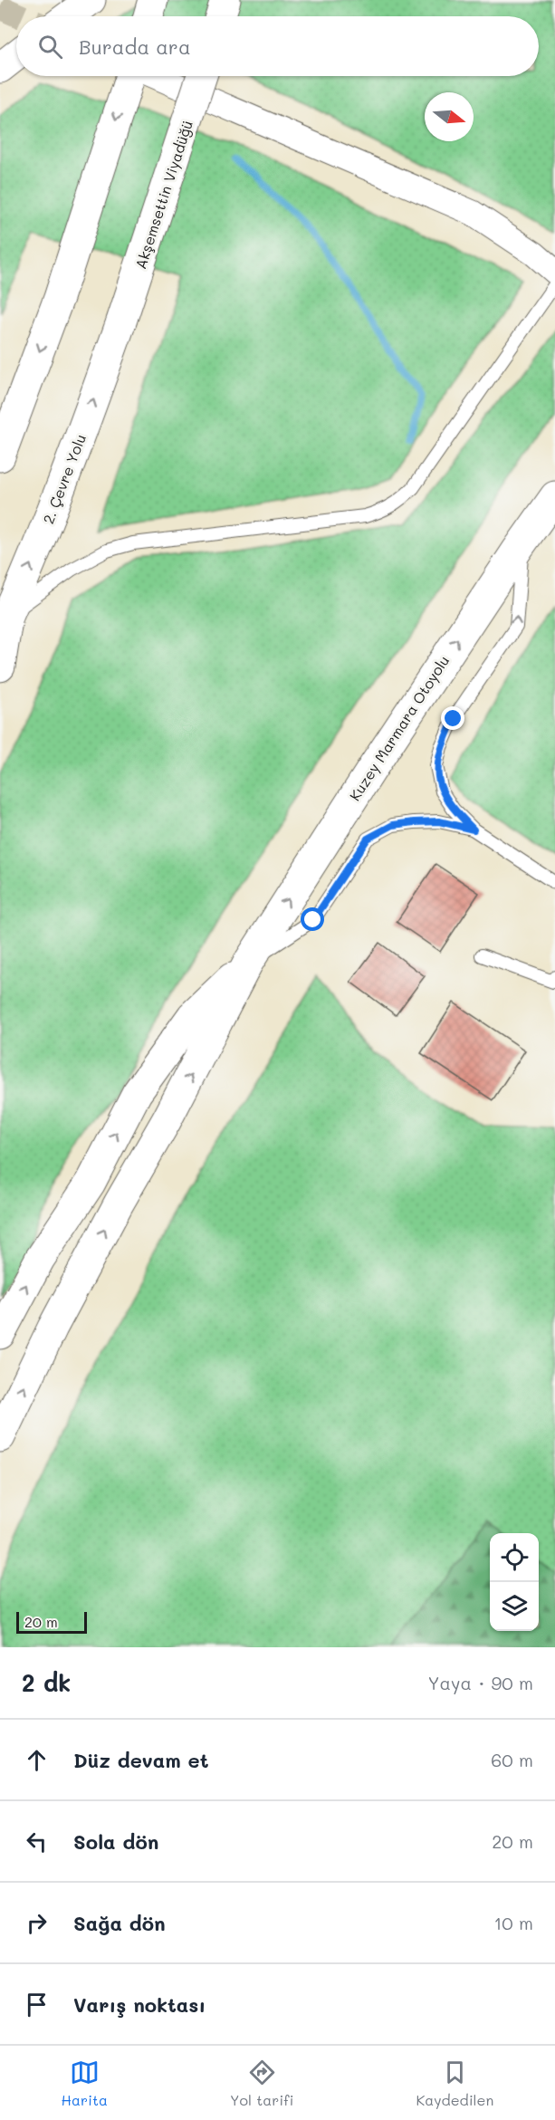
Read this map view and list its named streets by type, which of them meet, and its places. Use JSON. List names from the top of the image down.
{
  "streets": {
    "highway": ["Akşemsettin Viyadüğü", "2. Çevre Yolu", "Kuzey Marmara Otoyolu"]
  },
  "crossings": [
    ["Akşemsettin Viyadüğü", "2. Çevre Yolu"]
  ],
  "one_way": ["Kuzey Marmara Otoyolu"],
  "scale_bar": "20 m",
  "north": "right",
  "page": {
    "search": "Burada ara",
    "scale": "20 m",
    "heading": ["2 dk", "Yaya · 90 m"],
    "list": [
      ["Düz devam et", "60 m"],
      ["Sola dön", "20 m"],
      ["Sağa dön", "10 m"],
      "Varış noktası"
    ],
    "nav": ["Harita", "Yol tarifi", "Kaydedilen"]
  }
}
